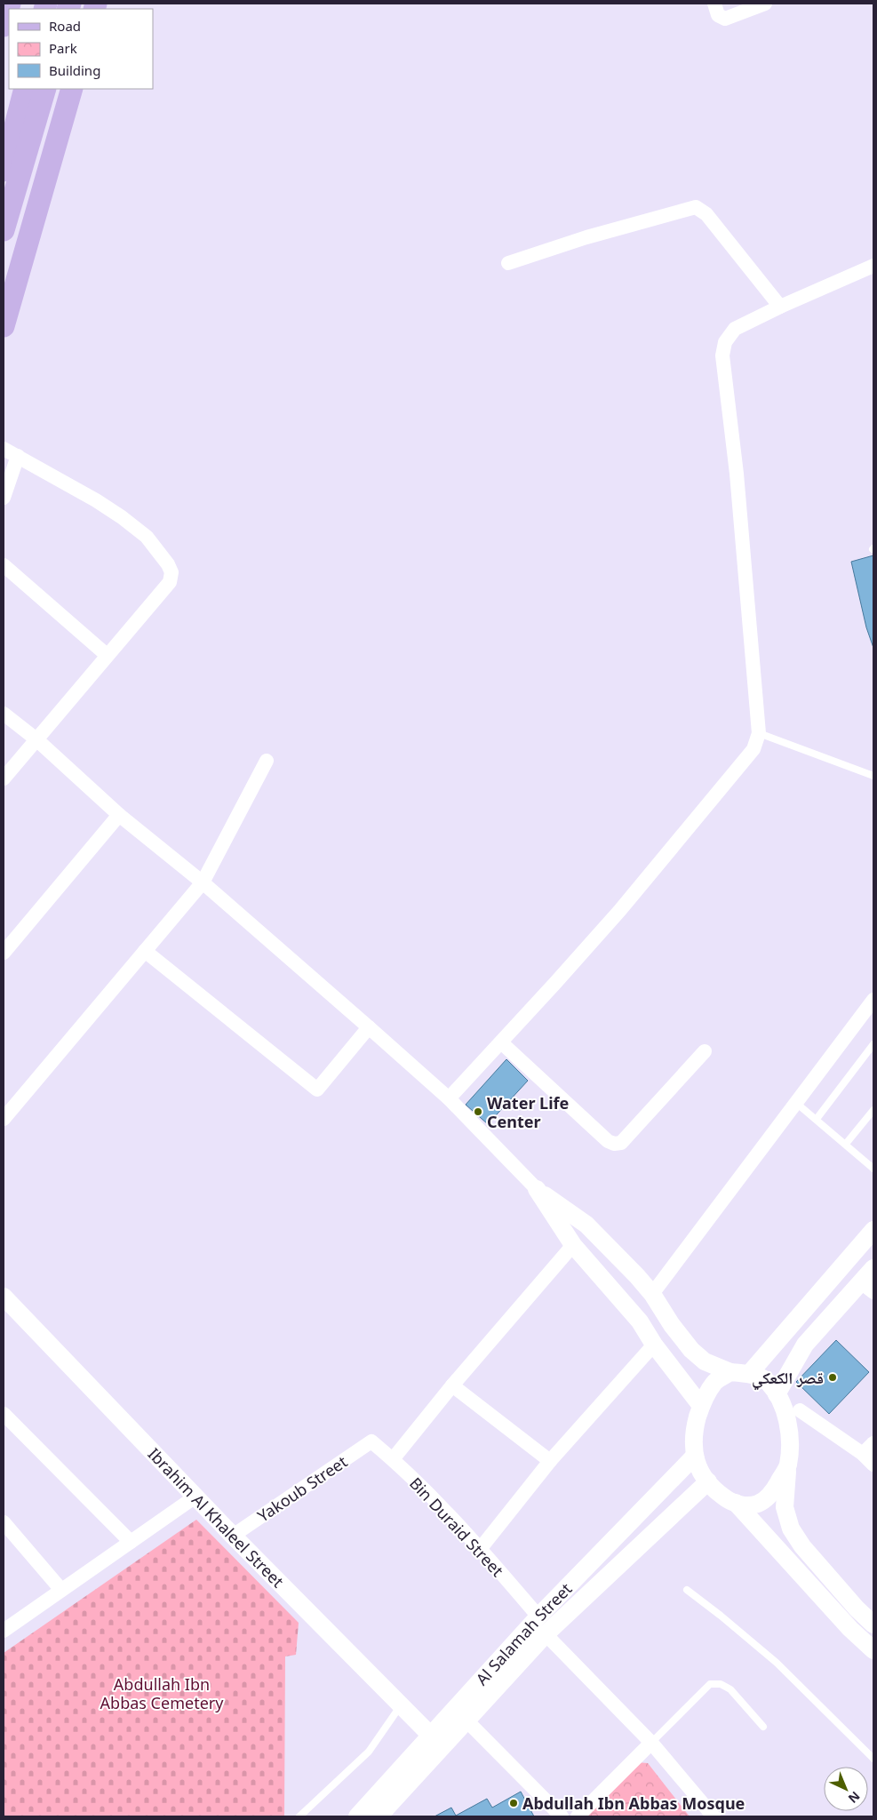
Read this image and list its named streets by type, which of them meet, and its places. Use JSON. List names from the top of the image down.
{
  "streets": {
    "street": [
      "Yakoub Street",
      "Ibrahim Al Khaleel Street",
      "Bin Duraid Street",
      "Al Salamah Street"
    ]
  },
  "crossings": [
    ["Yakoub Street", "Ibrahim Al Khaleel Street"],
    ["Yakoub Street", "Bin Duraid Street"],
    ["Ibrahim Al Khaleel Street", "Al Salamah Street"],
    ["Bin Duraid Street", "Al Salamah Street"]
  ],
  "parks": ["Abdullah Ibn Abbas Cemetery"],
  "places": ["Water Life Center", "قصر الكعكي", "Abdullah Ibn Abbas Mosque"],
  "legend": ["Road", "Park", "Building"],
  "north": "bottom right"
}
